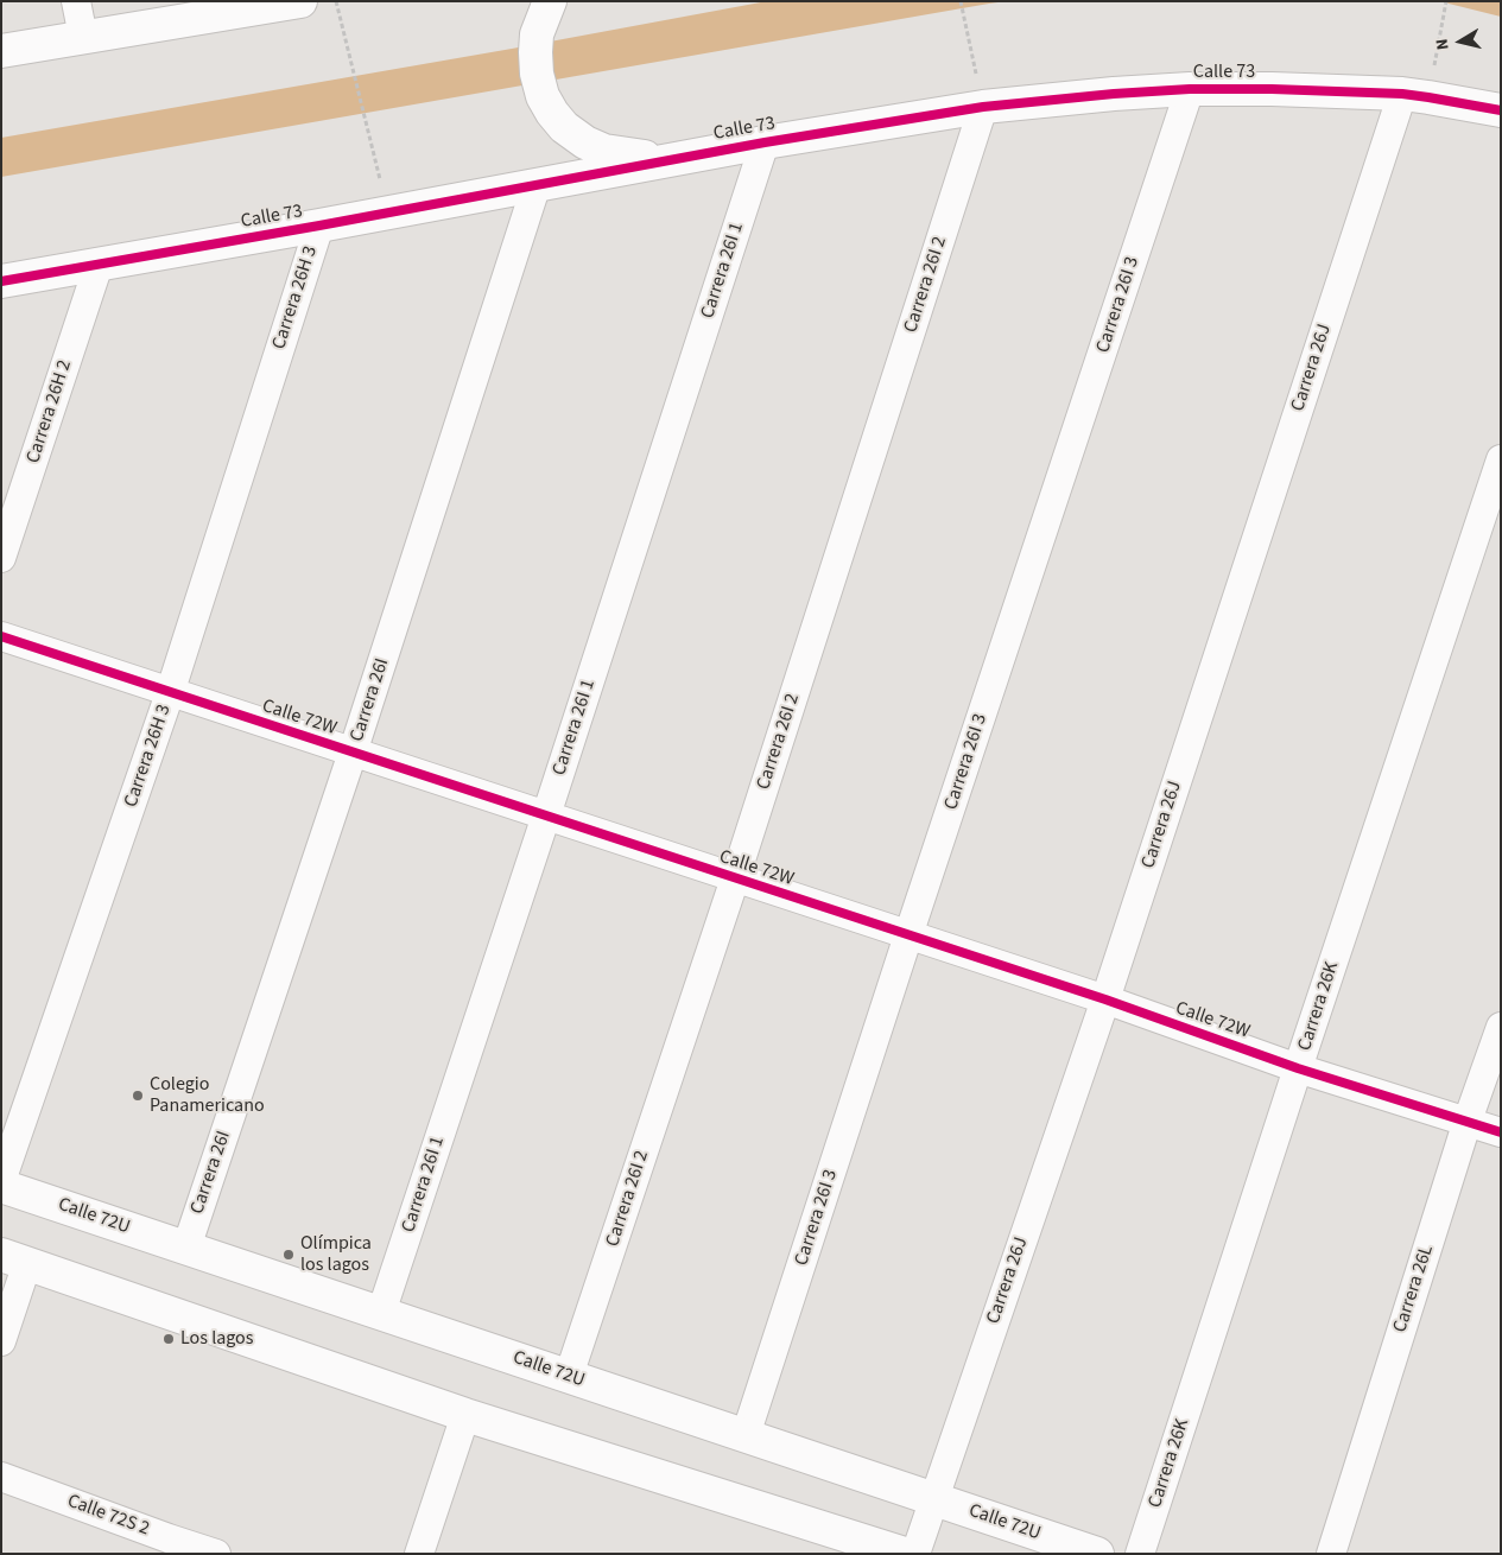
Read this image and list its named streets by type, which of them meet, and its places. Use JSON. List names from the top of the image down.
{
  "streets": {
    "street": [
      "Calle 73",
      "Carrera 26I 1",
      "Carrera 26I 2",
      "Carrera 26H 3",
      "Carrera 26I 3",
      "Carrera 26J",
      "Carrera 26H 2",
      "Carrera 26I",
      "Calle 72W",
      "Carrera 26K",
      "Calle 72U",
      "Carrera 26L",
      "Calle 72S 2"
    ]
  },
  "crossings": [
    ["Calle 73", "Carrera 26I 1"],
    ["Calle 73", "Carrera 26I 2"],
    ["Calle 73", "Carrera 26H 3"],
    ["Calle 73", "Carrera 26I 3"],
    ["Calle 73", "Carrera 26J"],
    ["Calle 73", "Carrera 26H 2"],
    ["Calle 73", "Carrera 26I"],
    ["Carrera 26I 1", "Calle 72W"],
    ["Carrera 26I 1", "Calle 72U"],
    ["Carrera 26I 2", "Calle 72W"],
    ["Carrera 26I 2", "Calle 72U"],
    ["Carrera 26H 3", "Calle 72W"],
    ["Carrera 26H 3", "Calle 72U"],
    ["Carrera 26I 3", "Calle 72W"],
    ["Carrera 26I 3", "Calle 72U"],
    ["Carrera 26J", "Calle 72W"],
    ["Carrera 26J", "Calle 72U"],
    ["Carrera 26I", "Calle 72W"],
    ["Carrera 26I", "Calle 72U"],
    ["Calle 72W", "Carrera 26K"],
    ["Calle 72W", "Carrera 26L"]
  ],
  "places": ["Colegio Panamericano", "Olímpica los lagos", "Los lagos"],
  "north": "left"
}
